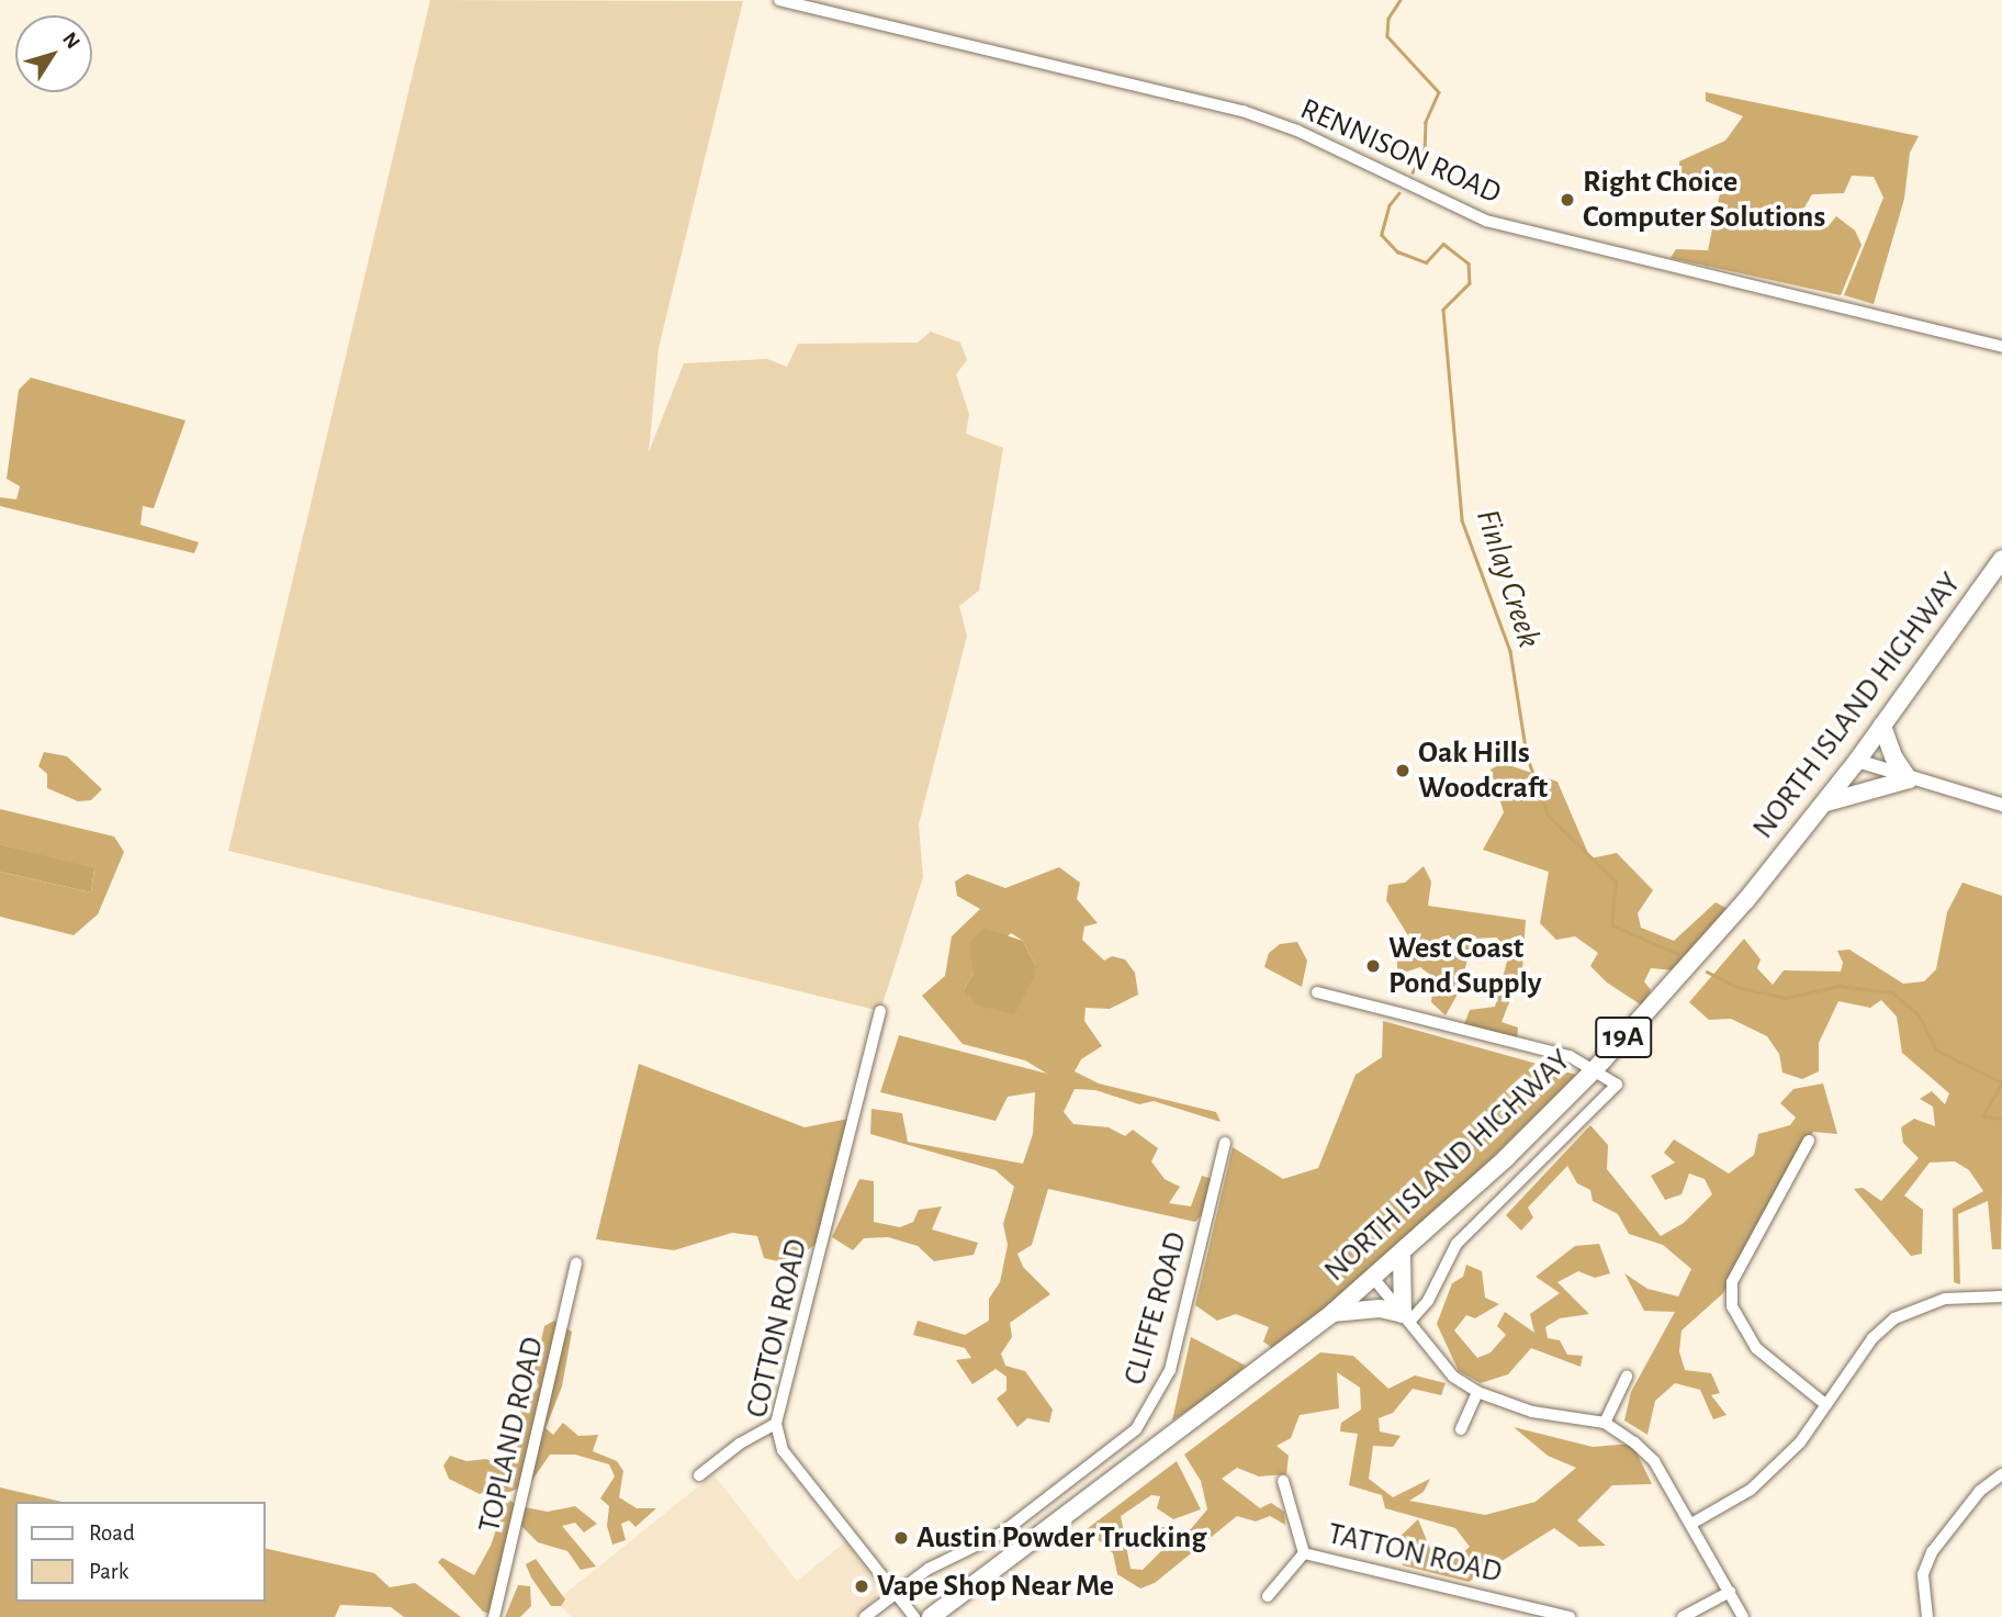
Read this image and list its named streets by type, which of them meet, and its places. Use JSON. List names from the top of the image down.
{
  "streets": {
    "main road": ["NORTH ISLAND HIGHWAY", "19A"],
    "street": [
      "RENNISON ROAD",
      "CLIFFE ROAD",
      "COTTON ROAD",
      "TOPLAND ROAD",
      "TATTON ROAD"
    ]
  },
  "crossings": [
    ["CLIFFE ROAD", "COTTON ROAD"]
  ],
  "water": ["Finlay Creek"],
  "places": [
    "Right Choice Computer Solutions",
    "Oak Hills Woodcraft",
    "West Coast Pond Supply",
    "Austin Powder Trucking",
    "Vape Shop Near Me"
  ],
  "legend": ["Road", "Park"],
  "north": "top right"
}
